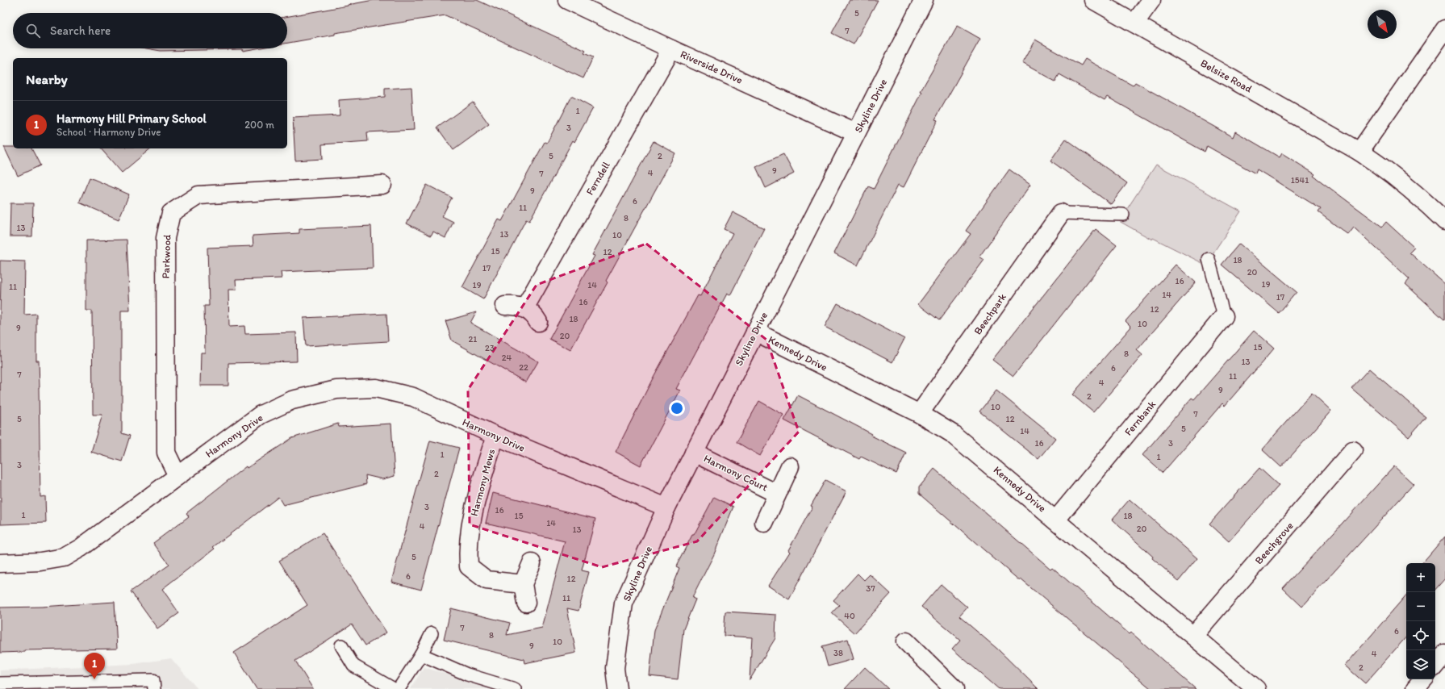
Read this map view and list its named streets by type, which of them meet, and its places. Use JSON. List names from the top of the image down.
{
  "streets": {
    "street": [
      "Riverside Drive",
      "Belsize Road",
      "Skyline Drive",
      "Ferndell",
      "Parkwood",
      "Beechpark",
      "Kennedy Drive",
      "Fernbank",
      "Harmony Drive",
      "Harmony Court",
      "Harmony Mews",
      "Beechgrove"
    ]
  },
  "crossings": [
    ["Riverside Drive", "Skyline Drive"],
    ["Riverside Drive", "Ferndell"],
    ["Skyline Drive", "Kennedy Drive"],
    ["Skyline Drive", "Harmony Drive"],
    ["Skyline Drive", "Harmony Court"],
    ["Parkwood", "Harmony Drive"],
    ["Beechpark", "Kennedy Drive"],
    ["Kennedy Drive", "Fernbank"],
    ["Kennedy Drive", "Beechgrove"],
    ["Harmony Drive", "Harmony Mews"]
  ],
  "house_numbers": [
    "5",
    "7",
    "1",
    "3",
    "5",
    "2",
    "9",
    "4",
    "7",
    "1541",
    "9",
    "6",
    "11",
    "8",
    "13",
    "13",
    "10",
    "15",
    "12",
    "18",
    "17",
    "20",
    "16",
    "19",
    "19",
    "14",
    "11",
    "14",
    "17",
    "16",
    "12",
    "18",
    "10",
    "9",
    "20",
    "21",
    "15",
    "23",
    "8",
    "24",
    "13",
    "22",
    "6",
    "7",
    "11",
    "4",
    "9",
    "2",
    "10",
    "7",
    "5",
    "12",
    "5",
    "14",
    "16",
    "3",
    "1",
    "1",
    "3",
    "2",
    "3",
    "16",
    "1",
    "15",
    "18",
    "14",
    "4",
    "20",
    "13",
    "5",
    "6",
    "12",
    "37",
    "11",
    "40",
    "7",
    "6",
    "8",
    "10",
    "9",
    "38",
    "4",
    "2"
  ],
  "north": "bottom right",
  "page": {
    "search": "Search here",
    "heading": "Nearby",
    "list": [
      {
        "mark": "1",
        "name": "Harmony Hill Primary School",
        "note": "School · Harmony Drive",
        "value": "200 m"
      }
    ],
    "map_buttons": ["+", "−"],
    "pins": "1"
  }
}
